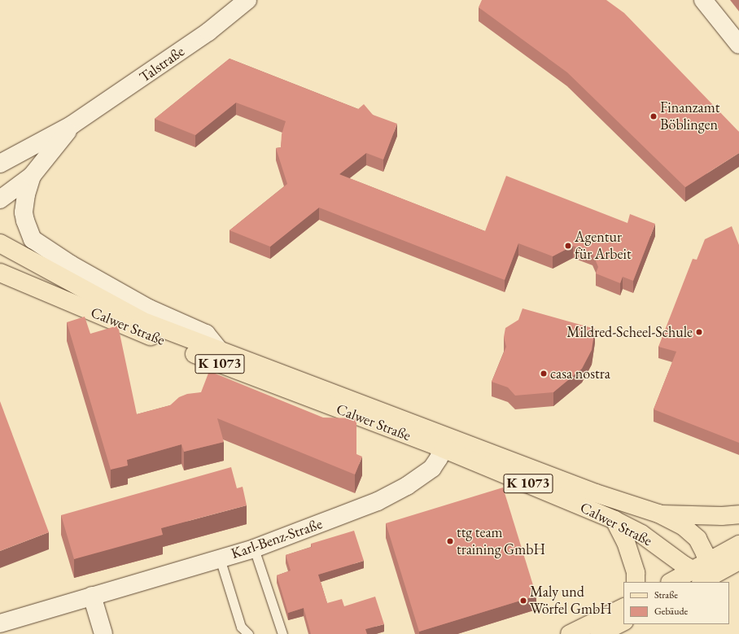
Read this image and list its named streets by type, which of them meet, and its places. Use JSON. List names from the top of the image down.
{
  "streets": {
    "main road": ["Calwer Straße", "K 1073"],
    "street": ["Talstraße", "Karl-Benz-Straße"]
  },
  "crossings": [
    ["Talstraße", "Calwer Straße"],
    ["Calwer Straße", "K 1073"],
    ["Calwer Straße", "Karl-Benz-Straße"]
  ],
  "places": [
    "Finanzamt Böblingen",
    "Agentur für Arbeit",
    "Mildred-Scheel-Schule",
    "casa nostra",
    "ttg team training GmbH",
    "Maly und Wörfel GmbH"
  ],
  "legend": ["Straße", "Gebäude"]
}
